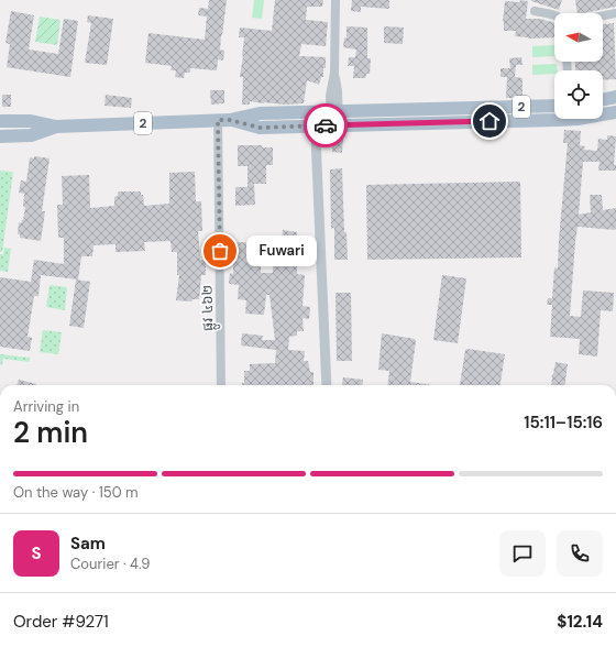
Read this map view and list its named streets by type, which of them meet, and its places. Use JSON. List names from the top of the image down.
{
  "streets": {
    "main road": ["2"],
    "street": ["ផ្លូវ ៤៦២"]
  },
  "crossings": [
    ["2", "ផ្លូវ ៤៦២"]
  ],
  "places": ["Fuwari"],
  "north": "left",
  "page": {
    "bubble": "Fuwari",
    "heading": ["2 min", "Arriving in", "15:11–15:16"],
    "panel": [
      "Sam",
      "Courier · 4.9",
      "Order #9271",
      "$12.14"
    ],
    "bar": "On the way · 150 m",
    "round": "S"
  }
}
